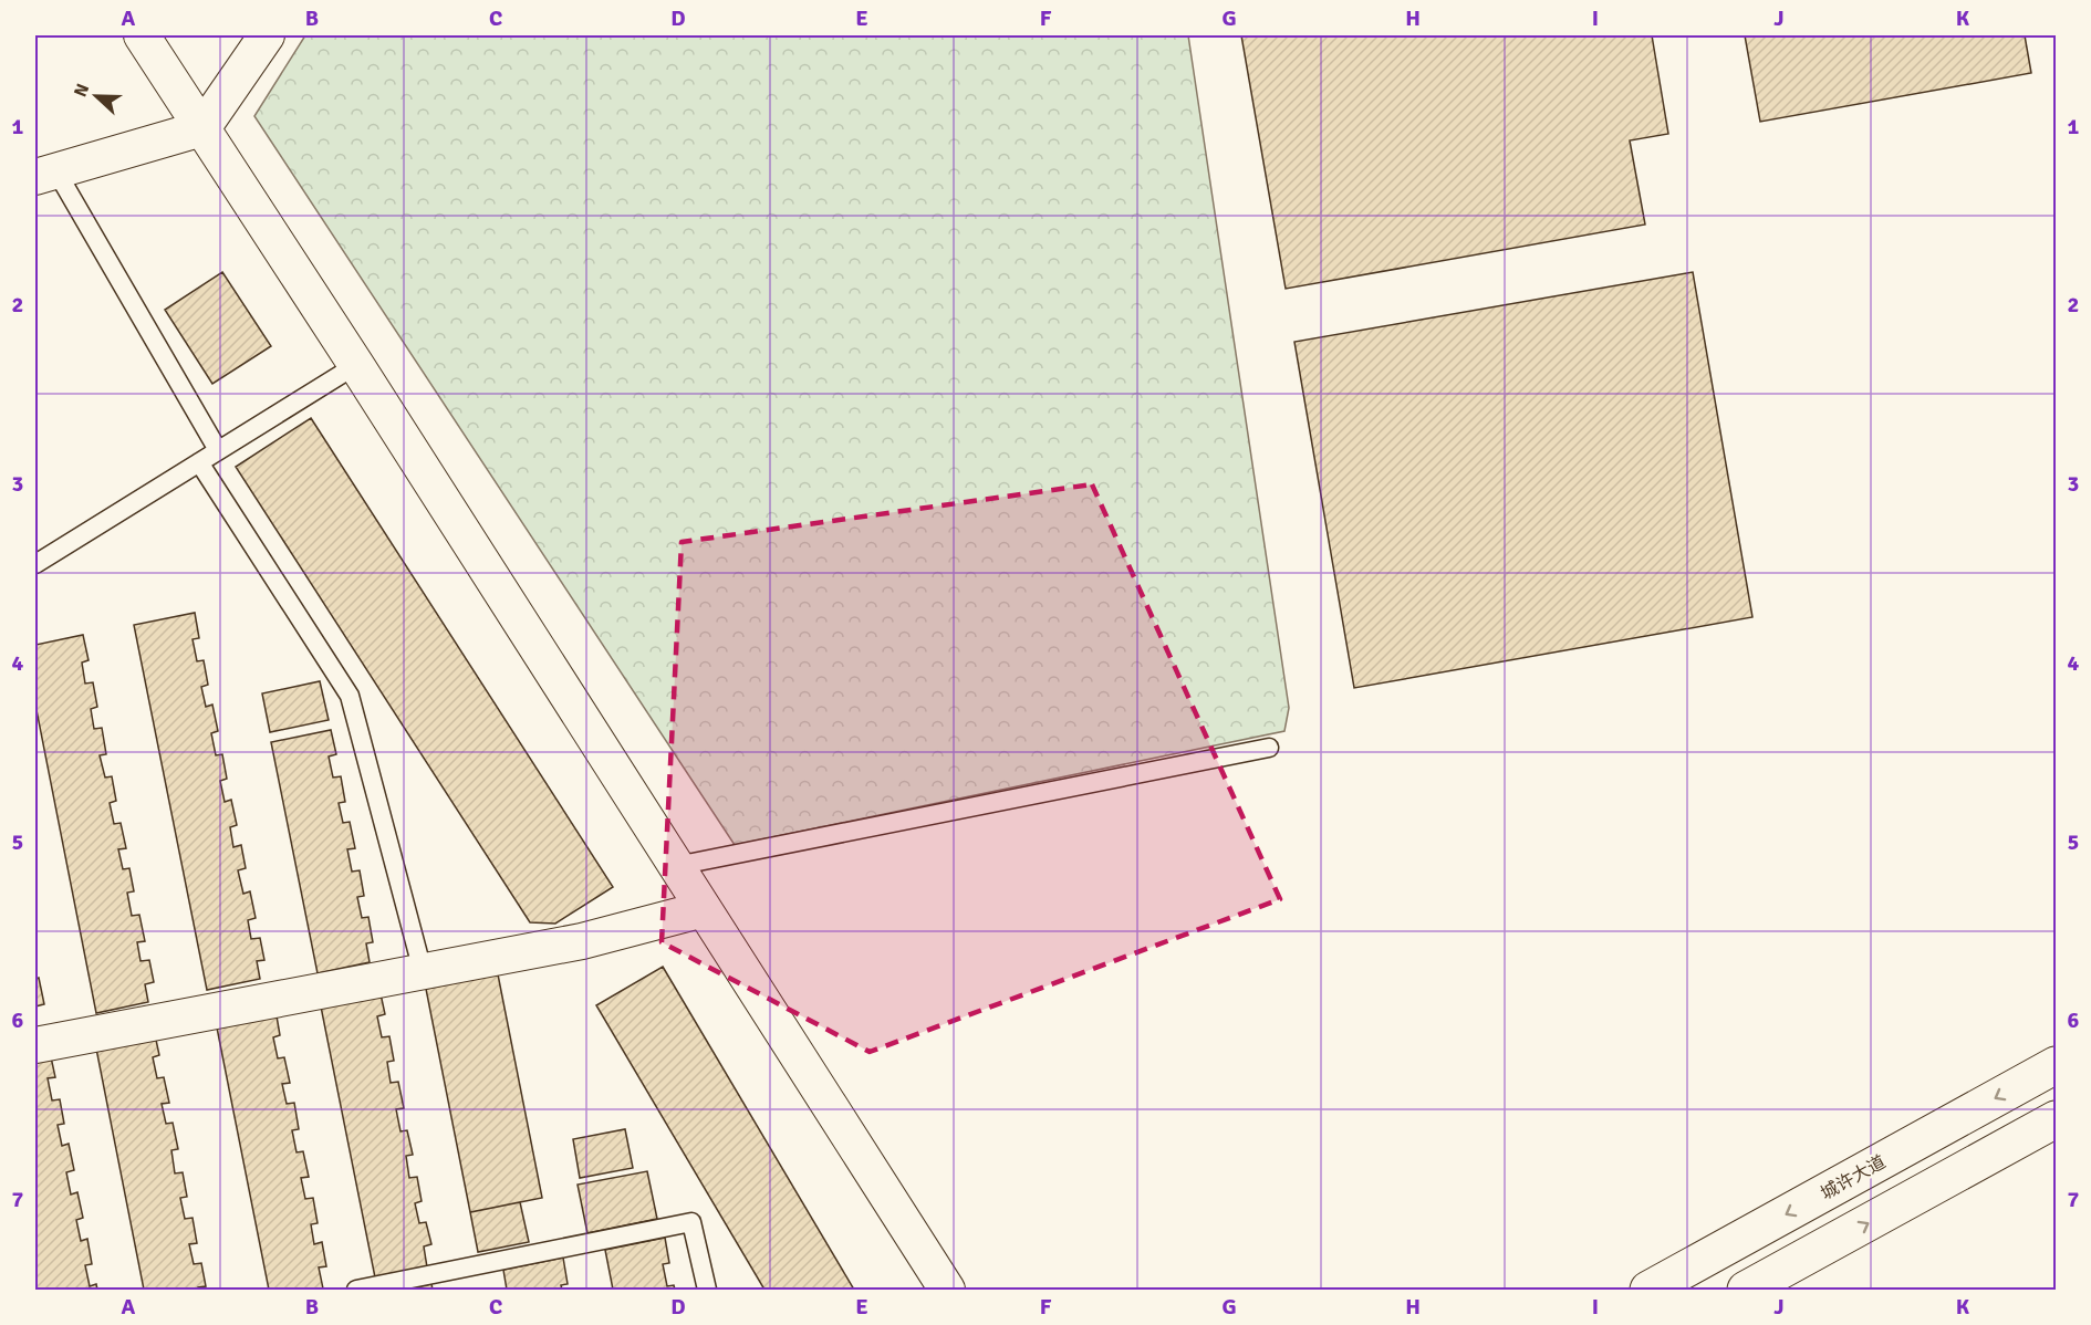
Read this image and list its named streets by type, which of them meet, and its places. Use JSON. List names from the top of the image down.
{
  "streets": {
    "main road": ["城许大道"]
  },
  "north": "left",
  "grid": {
    "columns": [
      "A",
      "B",
      "C",
      "D",
      "E",
      "F",
      "G",
      "H",
      "I",
      "J",
      "K"
    ],
    "rows": [
      "1",
      "2",
      "3",
      "4",
      "5",
      "6",
      "7"
    ]
  }
}
